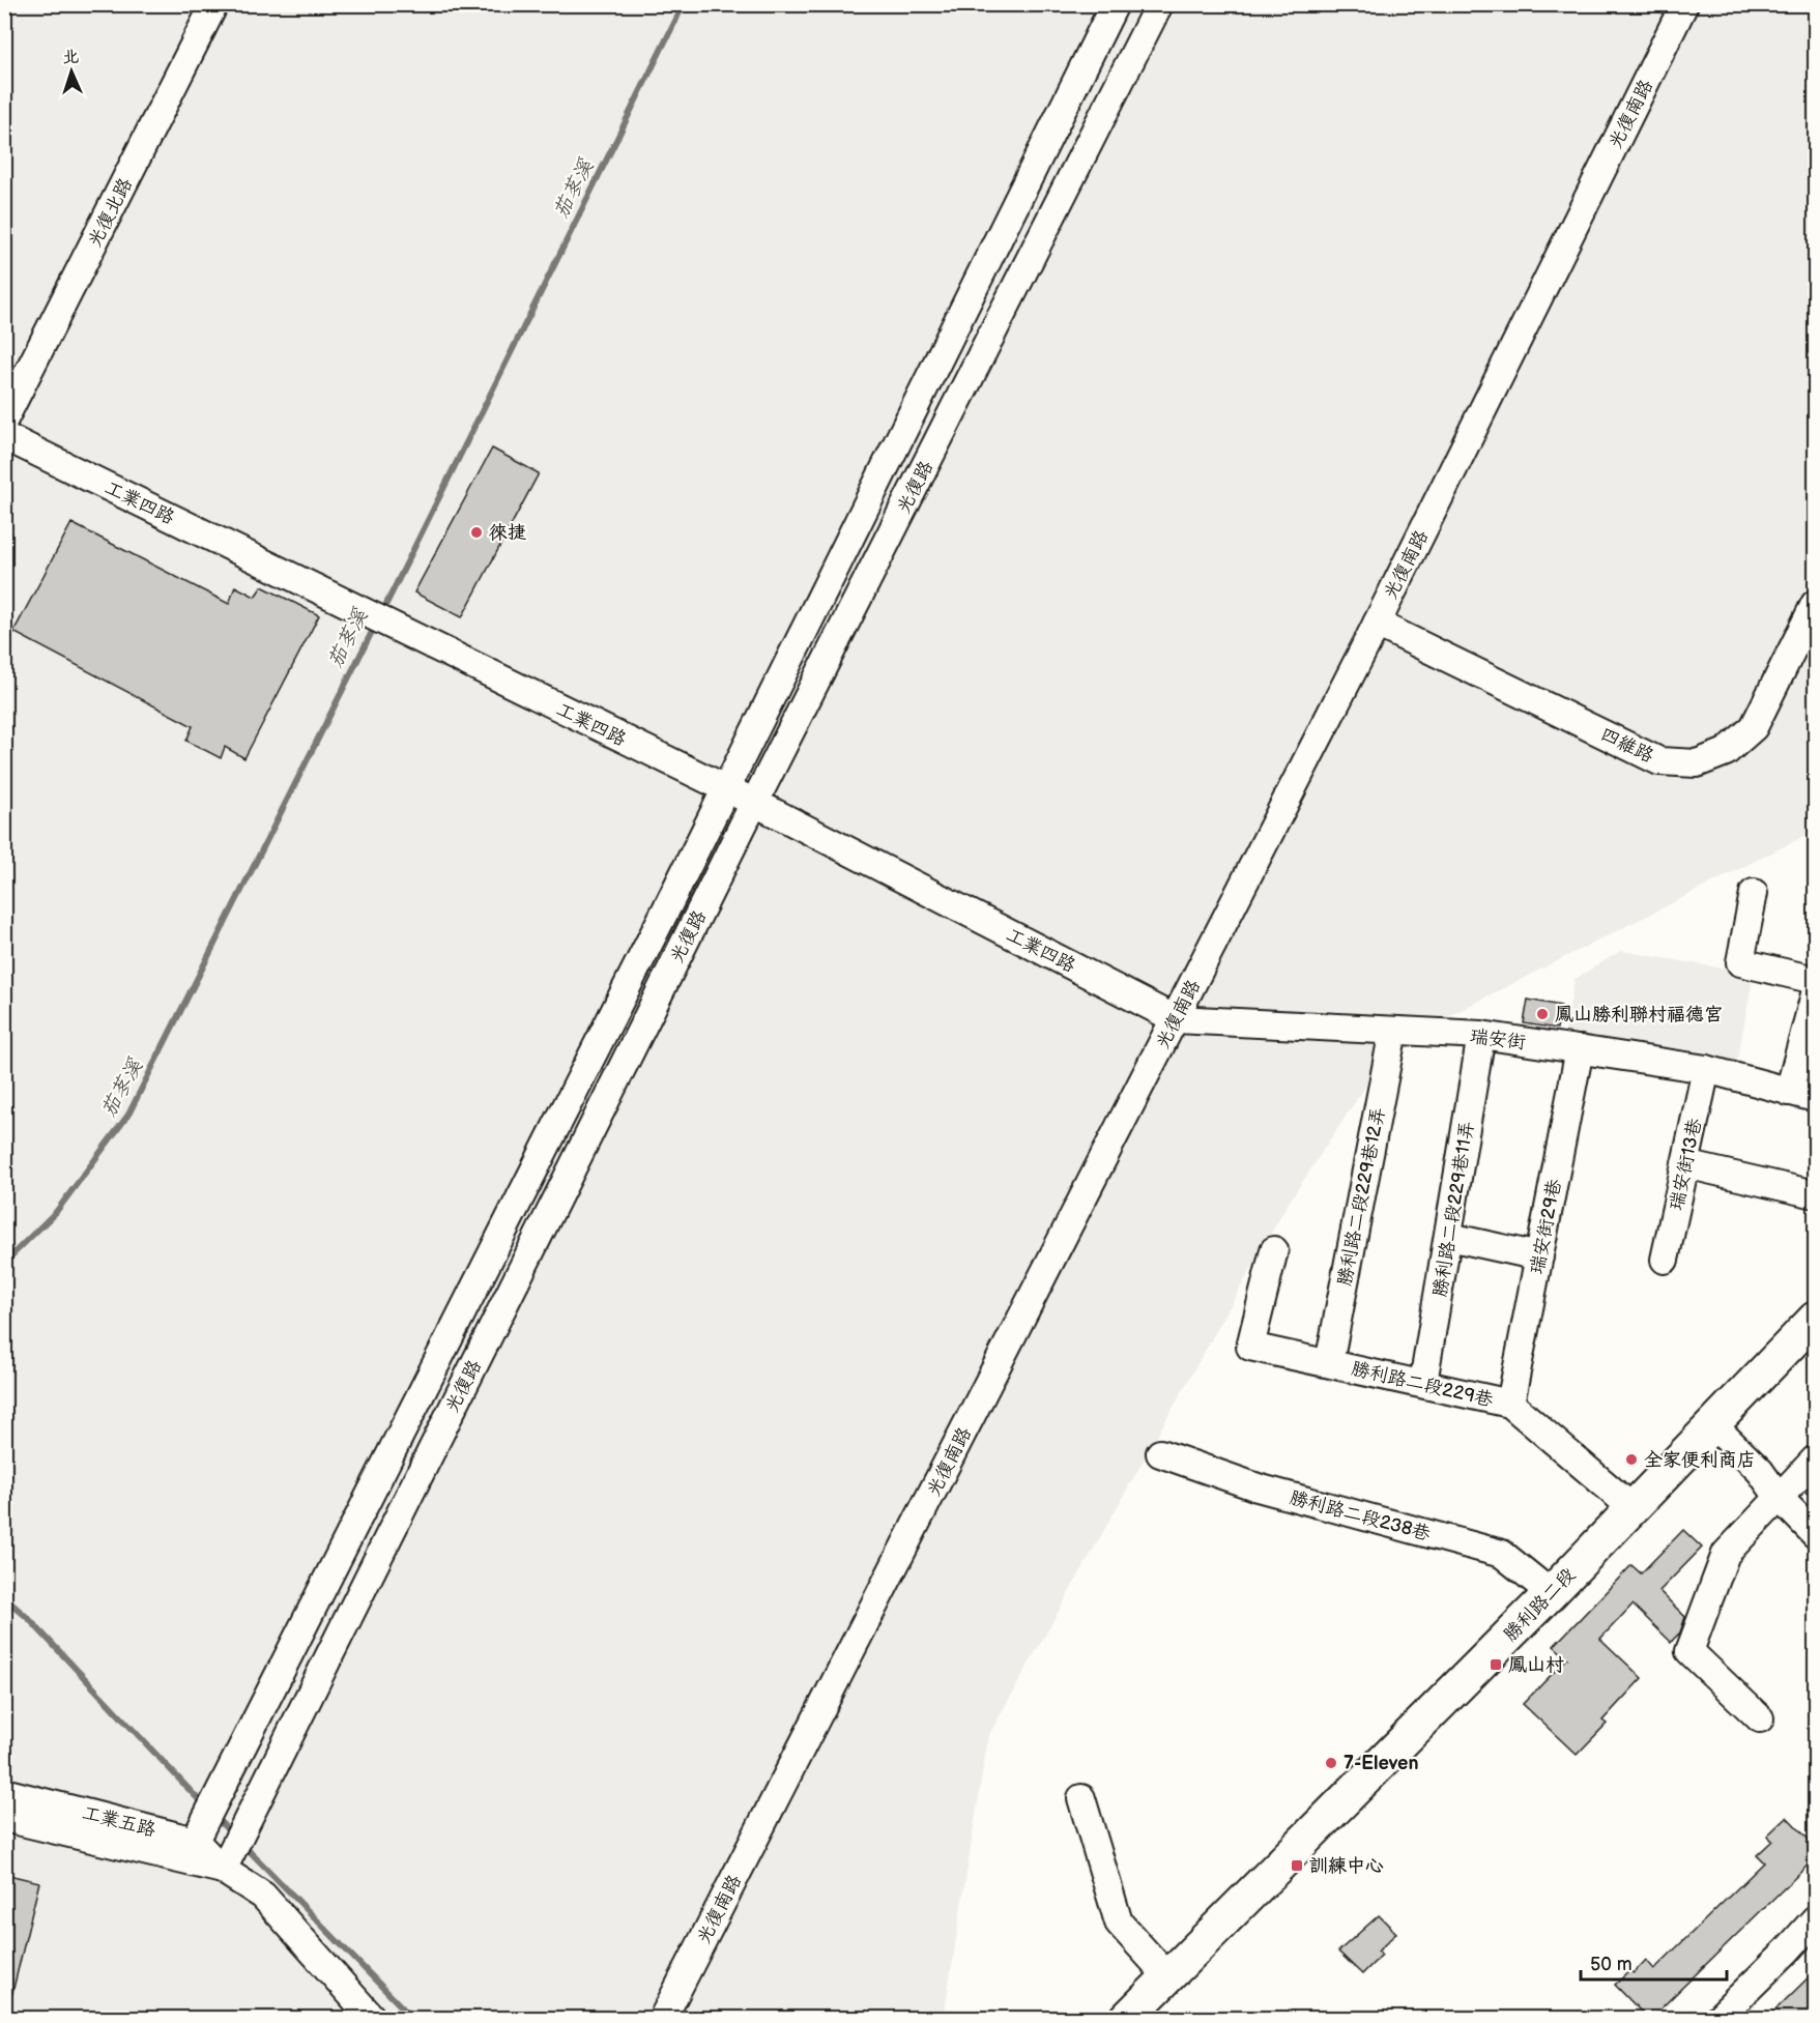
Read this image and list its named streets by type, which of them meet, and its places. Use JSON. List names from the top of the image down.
{
  "streets": {
    "main road": ["勝利路二段"],
    "street": [
      "光復南路",
      "光復北路",
      "光復路",
      "工業四路",
      "四維路",
      "瑞安街",
      "瑞安街13巷",
      "勝利路二段229巷12弄",
      "勝利路二段229巷11弄",
      "瑞安街29巷",
      "勝利路二段229巷",
      "勝利路二段238巷",
      "工業五路"
    ]
  },
  "crossings": [
    ["光復南路", "工業四路"],
    ["光復南路", "四維路"],
    ["光復南路", "瑞安街"],
    ["光復路", "工業四路"],
    ["光復路", "工業五路"],
    ["工業四路", "瑞安街"],
    ["瑞安街", "瑞安街13巷"],
    ["瑞安街", "勝利路二段229巷12弄"],
    ["瑞安街", "勝利路二段229巷11弄"],
    ["瑞安街", "瑞安街29巷"],
    ["勝利路二段229巷12弄", "勝利路二段229巷"],
    ["勝利路二段229巷11弄", "勝利路二段229巷"],
    ["瑞安街29巷", "勝利路二段229巷"],
    ["勝利路二段229巷", "勝利路二段"],
    ["勝利路二段238巷", "勝利路二段"]
  ],
  "water": ["茄苳溪"],
  "places": {
    "other": [
      "徠捷",
      "鳳山勝利聯村福德宮",
      "全家便利商店",
      "7-Eleven"
    ],
    "transit": ["鳳山村", "訓練中心"]
  },
  "scale_bar": "50 m",
  "north": "top"
}
